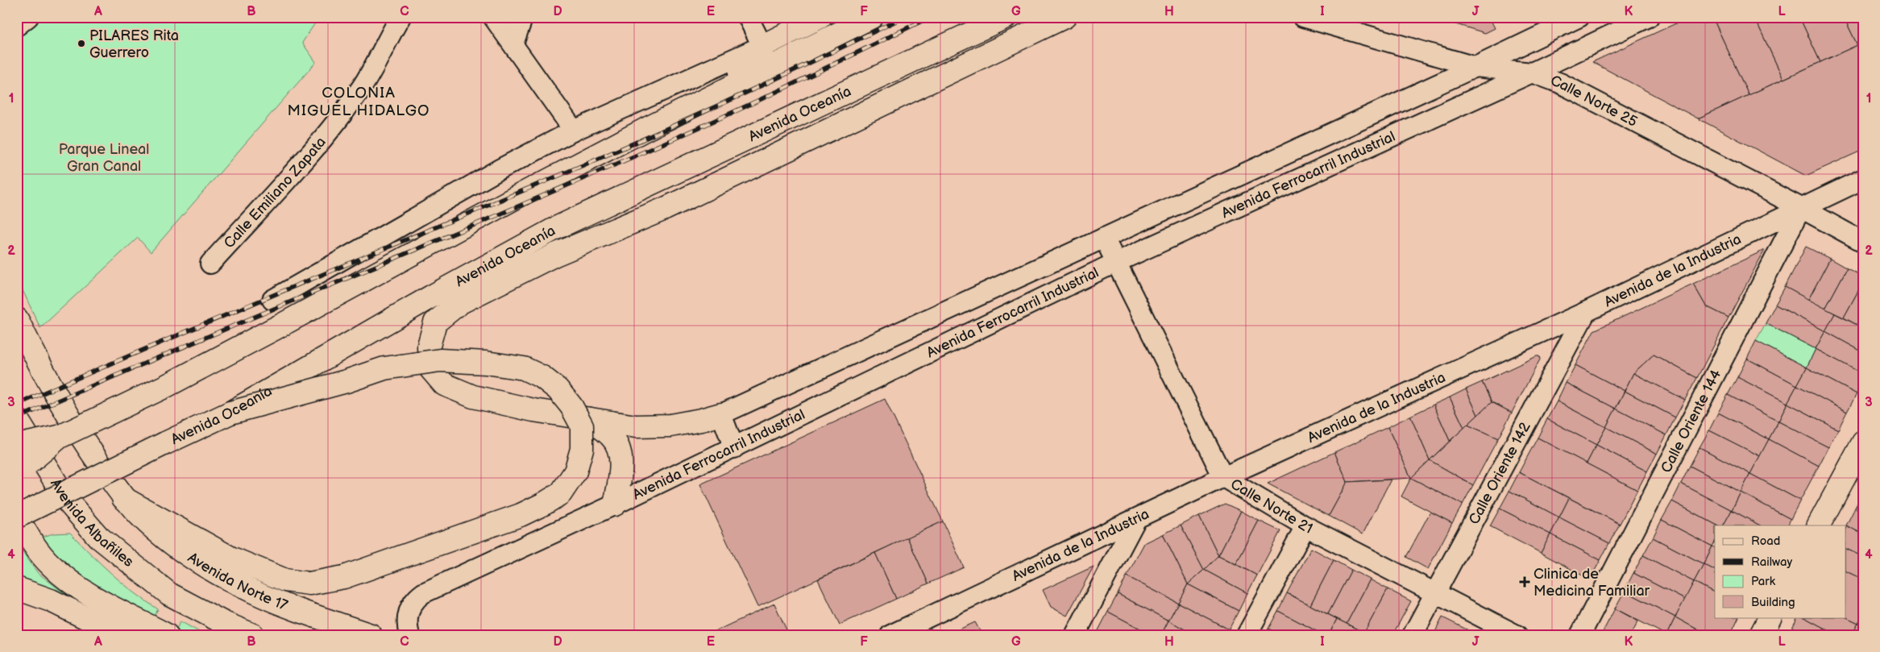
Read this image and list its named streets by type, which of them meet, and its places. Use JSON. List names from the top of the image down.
{
  "streets": {
    "main road": ["Avenida Oceanía", "Avenida Albañiles", "Avenida Norte 17"],
    "street": [
      "Calle Norte 25",
      "Avenida Ferrocarril Industrial",
      "Calle Emiliano Zapata",
      "Avenida de la Industria",
      "Calle Oriente 144",
      "Calle Oriente 142",
      "Calle Norte 21"
    ]
  },
  "crossings": [
    ["Calle Norte 25", "Avenida Ferrocarril Industrial"],
    ["Calle Norte 25", "Avenida de la Industria"],
    ["Calle Norte 25", "Calle Oriente 144"],
    ["Avenida Oceanía", "Avenida Ferrocarril Industrial"],
    ["Avenida Ferrocarril Industrial", "Calle Norte 21"],
    ["Avenida de la Industria", "Calle Oriente 144"],
    ["Avenida de la Industria", "Calle Oriente 142"],
    ["Avenida de la Industria", "Calle Norte 21"],
    ["Calle Oriente 142", "Calle Norte 21"]
  ],
  "districts": ["COLONIA MIGUEL HIDALGO"],
  "parks": ["Parque Lineal Gran Canal"],
  "places": {
    "other": ["PILARES Rita Guerrero"],
    "health": ["Clinica de Medicina Familiar"]
  },
  "legend": [
    "Road",
    "Railway",
    "Park",
    "Building"
  ],
  "grid": {
    "columns": [
      "A",
      "B",
      "C",
      "D",
      "E",
      "F",
      "G",
      "H",
      "I",
      "J",
      "K",
      "L"
    ],
    "rows": [
      "1",
      "2",
      "3",
      "4"
    ]
  }
}
